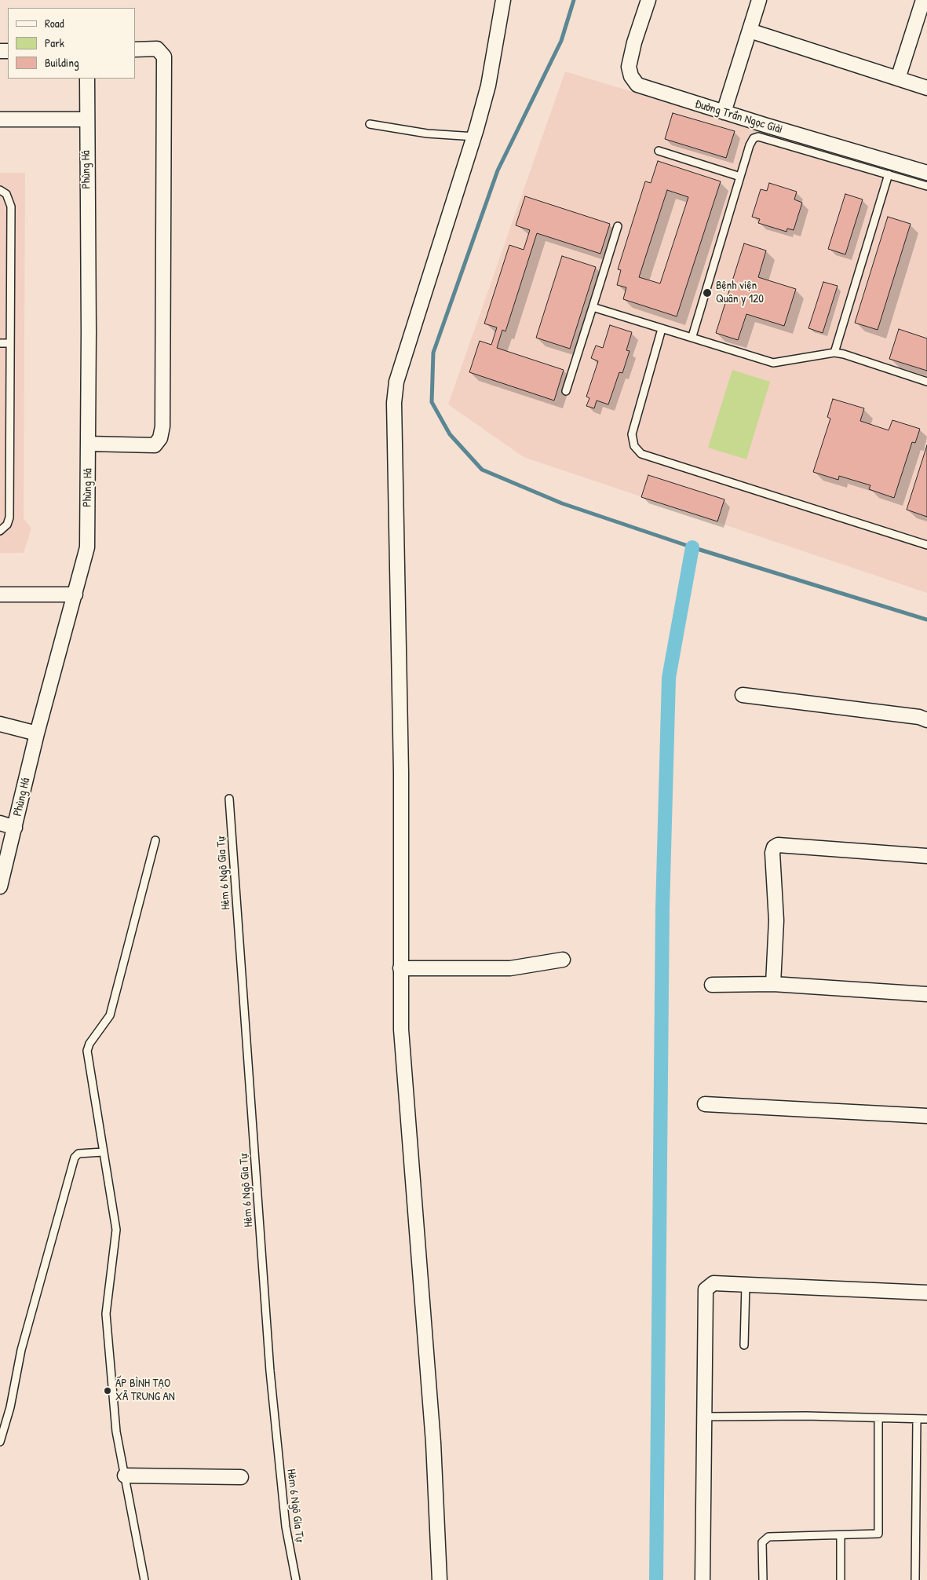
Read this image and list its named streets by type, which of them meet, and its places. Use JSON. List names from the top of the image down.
{
  "streets": {
    "street": ["Đường Trần Ngọc Giải", "Phùng Há"],
    "lane": ["Hẻm 6 Ngô Gia Tự"]
  },
  "places": ["Bệnh viện Quân y 120", "ẤP BÌNH TẠO XÃ TRUNG AN"],
  "legend": ["Road", "Park", "Building"]
}
